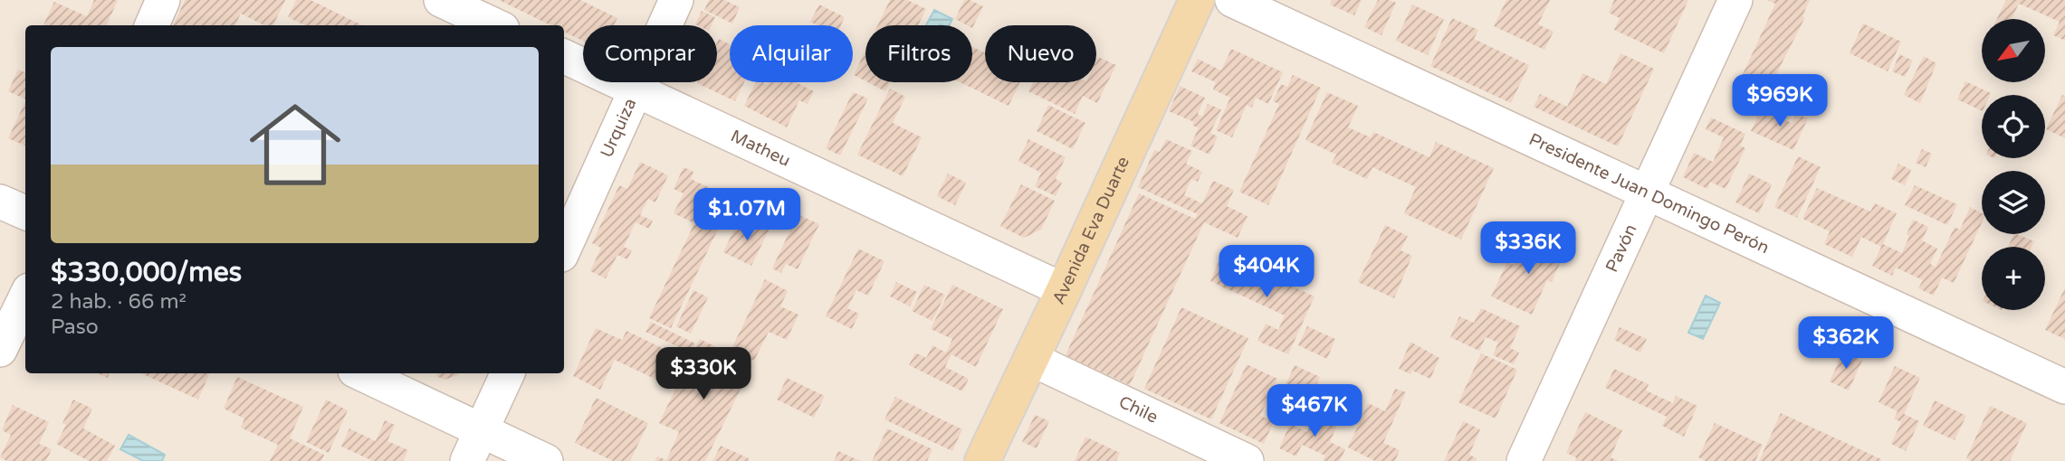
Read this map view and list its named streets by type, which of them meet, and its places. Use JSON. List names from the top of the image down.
{
  "streets": {
    "main road": ["Avenida Eva Duarte"],
    "street": [
      "Urquiza",
      "Matheu",
      "Presidente Juan Domingo Perón",
      "Pavón",
      "Chile"
    ]
  },
  "crossings": [
    ["Urquiza", "Matheu"],
    ["Matheu", "Avenida Eva Duarte"],
    ["Presidente Juan Domingo Perón", "Pavón"],
    ["Avenida Eva Duarte", "Chile"]
  ],
  "north": "bottom left",
  "page": {
    "map_buttons": "+",
    "chip": [
      "Comprar",
      "Alquilar",
      "Filtros",
      "Nuevo"
    ],
    "list": [
      {
        "name": "$330,000/mes",
        "note": "2 hab. · 66 m² · Paso"
      }
    ],
    "price": [
      "$969K",
      "$1.07M",
      "$336K",
      "$404K",
      "$362K",
      "$330K",
      "$467K"
    ]
  }
}
